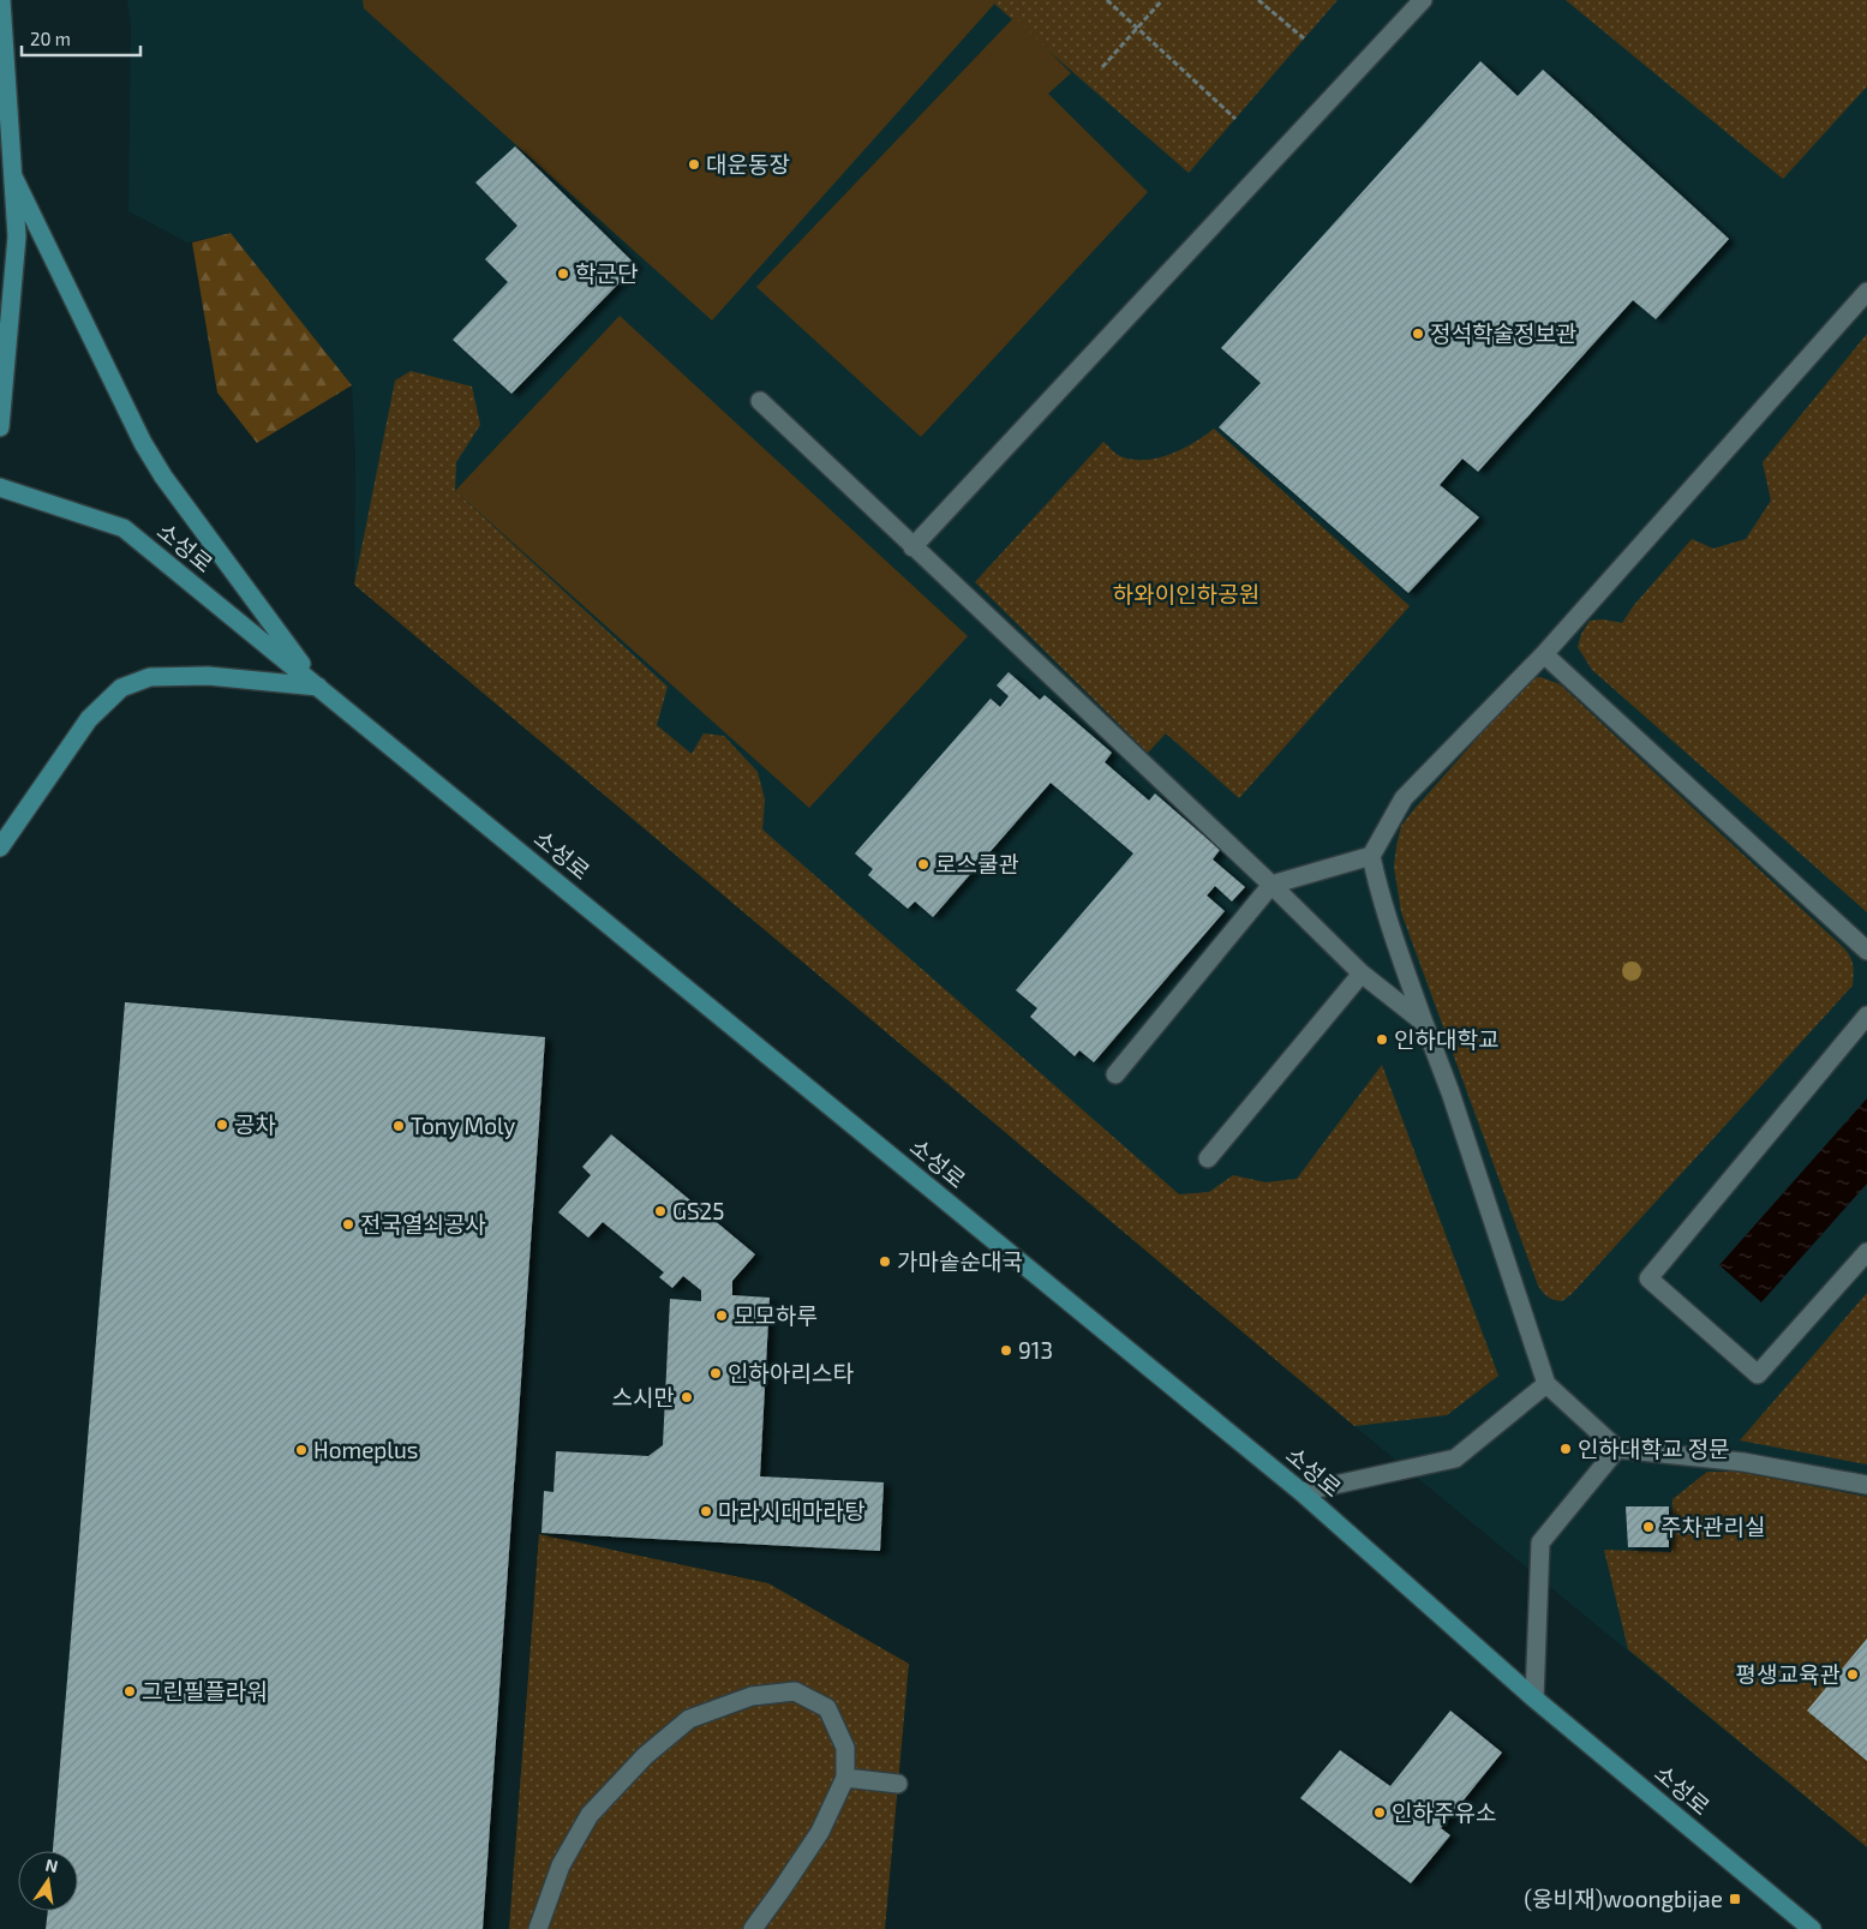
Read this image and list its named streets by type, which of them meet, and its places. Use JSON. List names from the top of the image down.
{
  "streets": {
    "main road": ["소성로"]
  },
  "parks": ["하와이인하공원"],
  "places": {
    "other": [
      "대운동장",
      "학군단",
      "정석학술정보관",
      "로스쿨관",
      "인하대학교",
      "공차",
      "Tony Moly",
      "GS25",
      "전국열쇠공사",
      "가마솥순대국",
      "모모하루",
      "913",
      "인하아리스타",
      "스시만",
      "인하대학교 정문",
      "Homeplus",
      "마라시대마라탕",
      "주차관리실",
      "평생교육관",
      "그린필플라워",
      "인하주유소"
    ],
    "transit": ["(웅비재)woongbijae"]
  },
  "scale_bar": "20 m",
  "north": "top"
}
